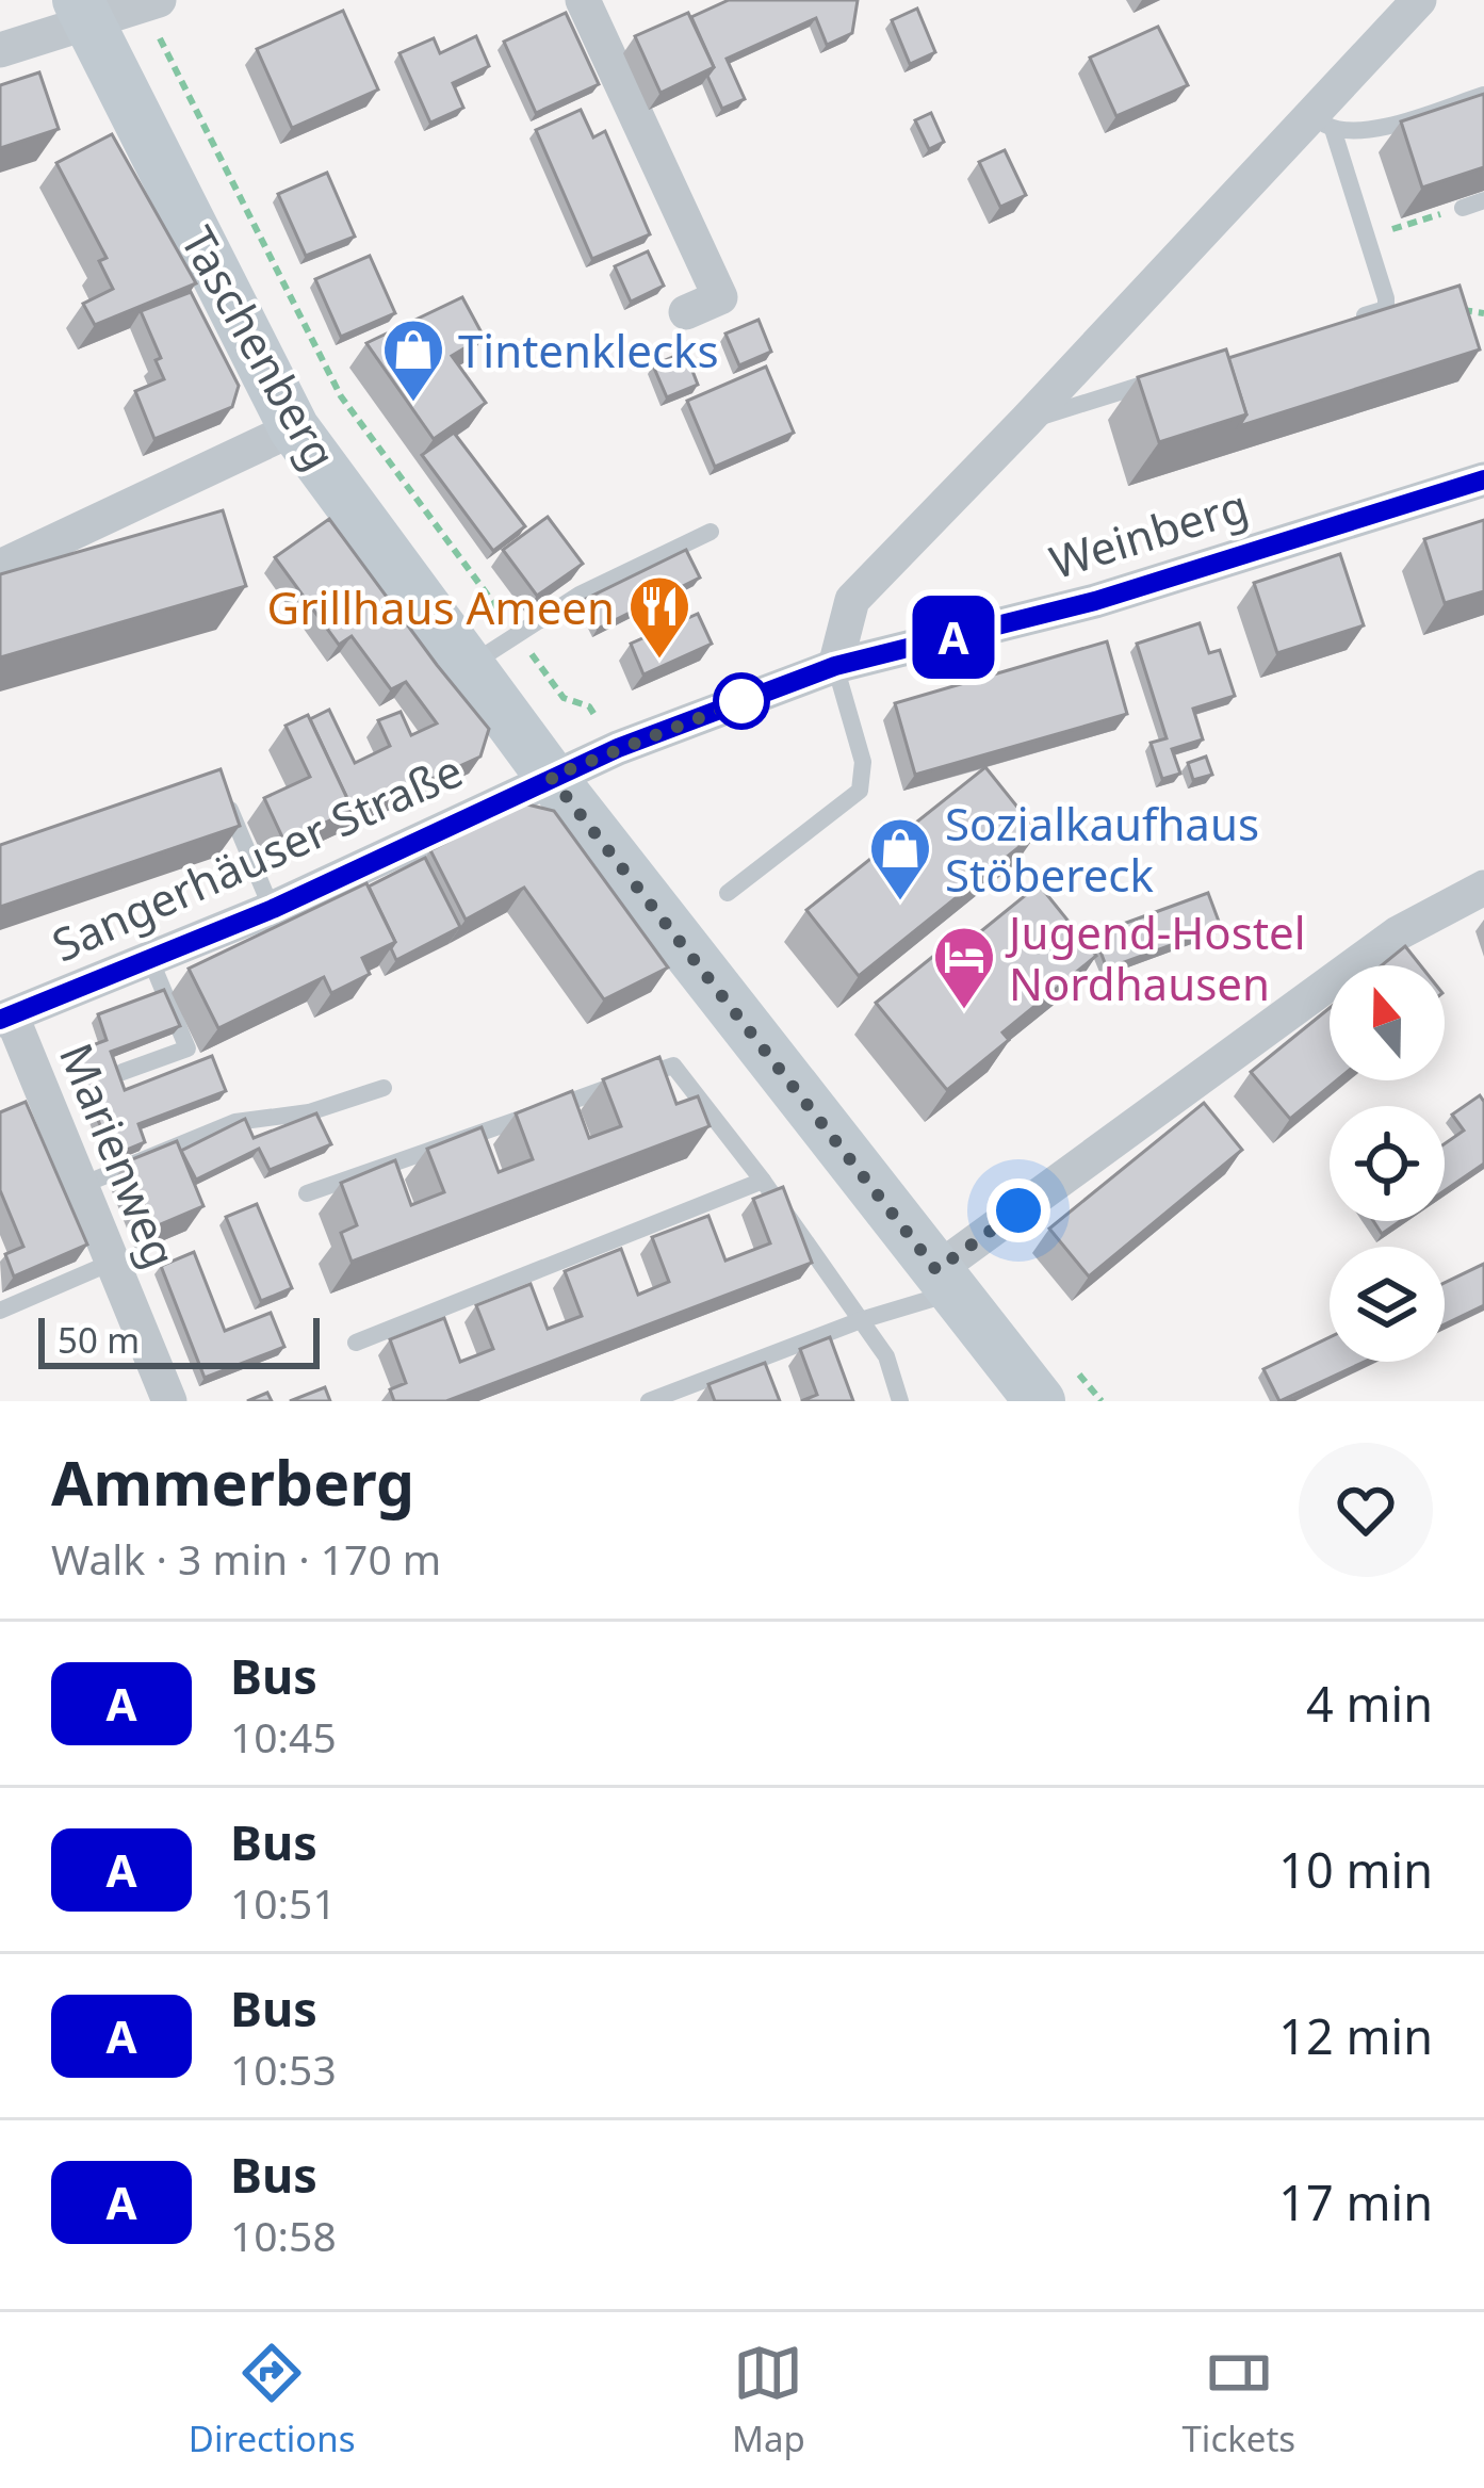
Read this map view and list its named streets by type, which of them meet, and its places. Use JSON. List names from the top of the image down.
{
  "streets": {
    "main road": ["Taschenberg"],
    "street": ["Weinberg", "Sangerhäuser Straße", "Marienweg"]
  },
  "crossings": [
    ["Taschenberg", "Weinberg"],
    ["Taschenberg", "Sangerhäuser Straße"],
    ["Weinberg", "Sangerhäuser Straße"],
    ["Sangerhäuser Straße", "Marienweg"]
  ],
  "places": {
    "shop": ["Tintenklecks", "Sozialkaufhaus Stöbereck"],
    "restaurant": ["Grillhaus Ameen"],
    "hotel": ["Jugend-Hostel Nordhausen"]
  },
  "lines": ["bus line A"],
  "scale_bar": "50 m",
  "north": "top",
  "page": {
    "on_map": "A",
    "scale": "50 m",
    "heading": ["Ammerberg", "Walk · 3 min · 170 m"],
    "list": [
      {
        "mark": "A",
        "name": "Bus",
        "note": "10:45",
        "value": "4 min"
      },
      {
        "mark": "A",
        "name": "Bus",
        "note": "10:51",
        "value": "10 min"
      },
      {
        "mark": "A",
        "name": "Bus",
        "note": "10:53",
        "value": "12 min"
      },
      {
        "mark": "A",
        "name": "Bus",
        "note": "10:58",
        "value": "17 min"
      }
    ],
    "tabs": ["Directions", "Map", "Tickets"]
  }
}
